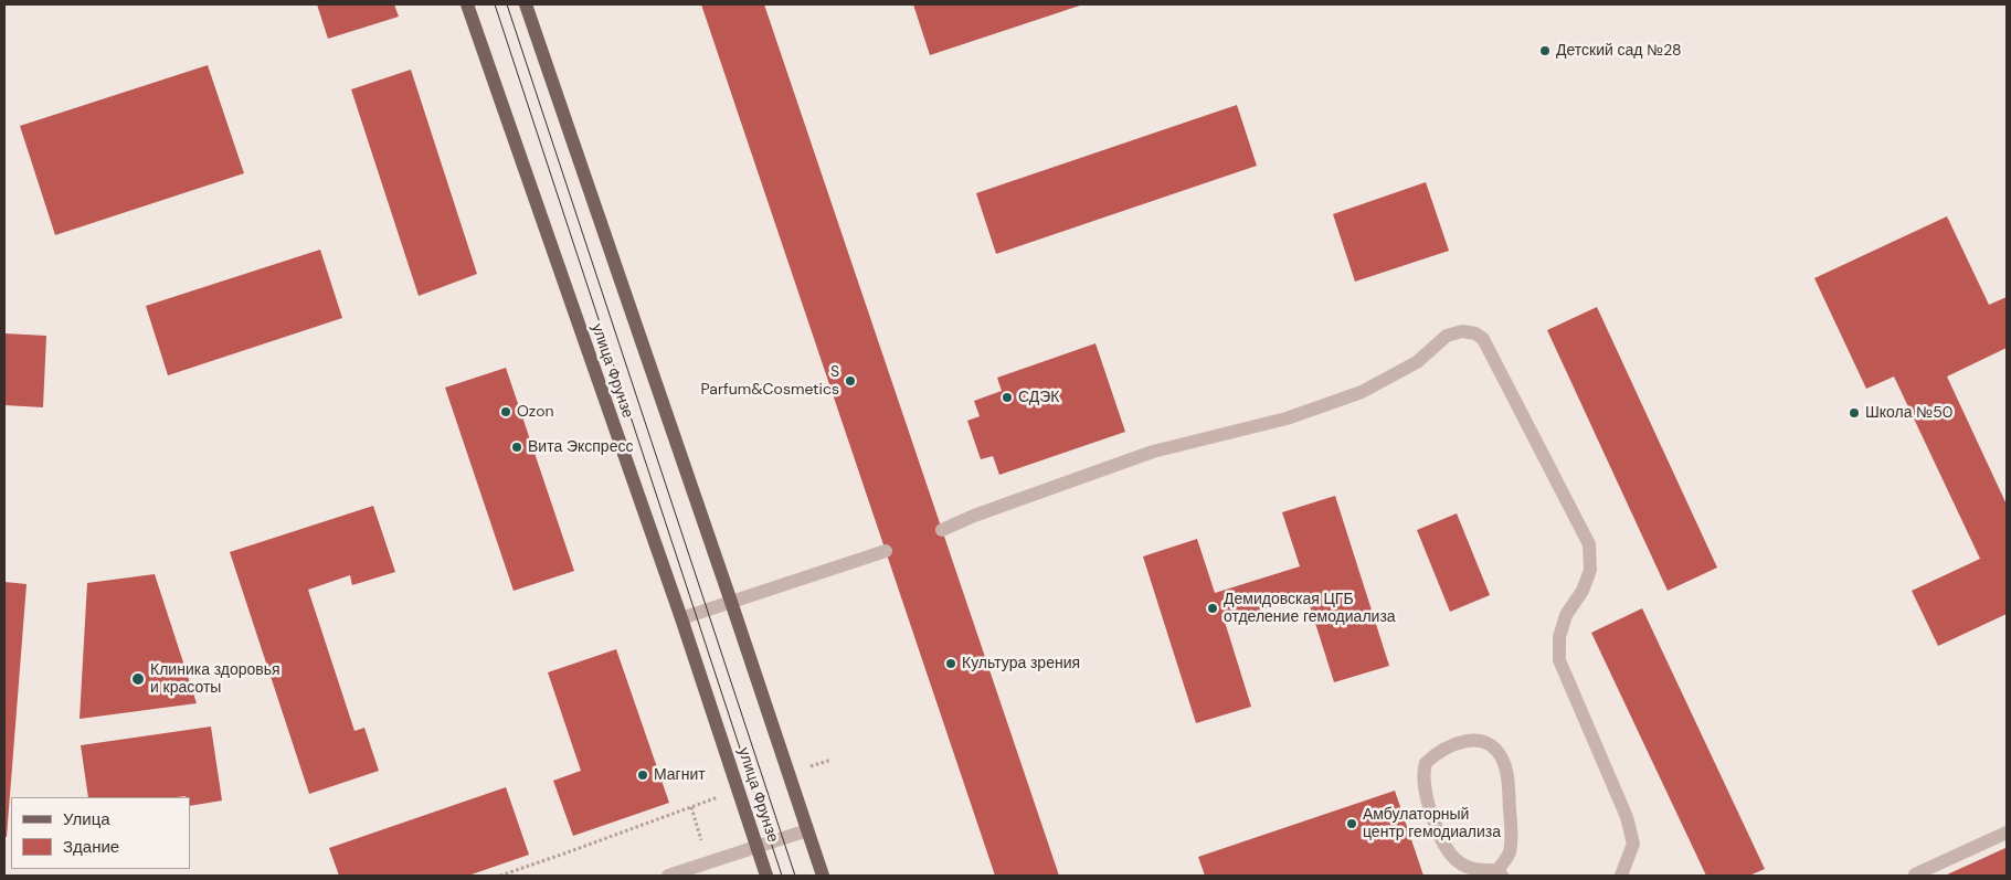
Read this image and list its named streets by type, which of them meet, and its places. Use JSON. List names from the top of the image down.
{
  "streets": {
    "main road": ["улица Фрунзе"]
  },
  "places": [
    "Детский сад №28",
    "S Parfum&Cosmetics",
    "СДЭК",
    "Ozon",
    "Школа №50",
    "Вита Экспресс",
    "Демидовская ЦГБ отделение гемодиализа",
    "Культура зрения",
    "Клиника здоровья и красоты",
    "Магнит",
    "Амбулаторный центр гемодиализа"
  ],
  "legend": ["Улица", "Здание"]
}
